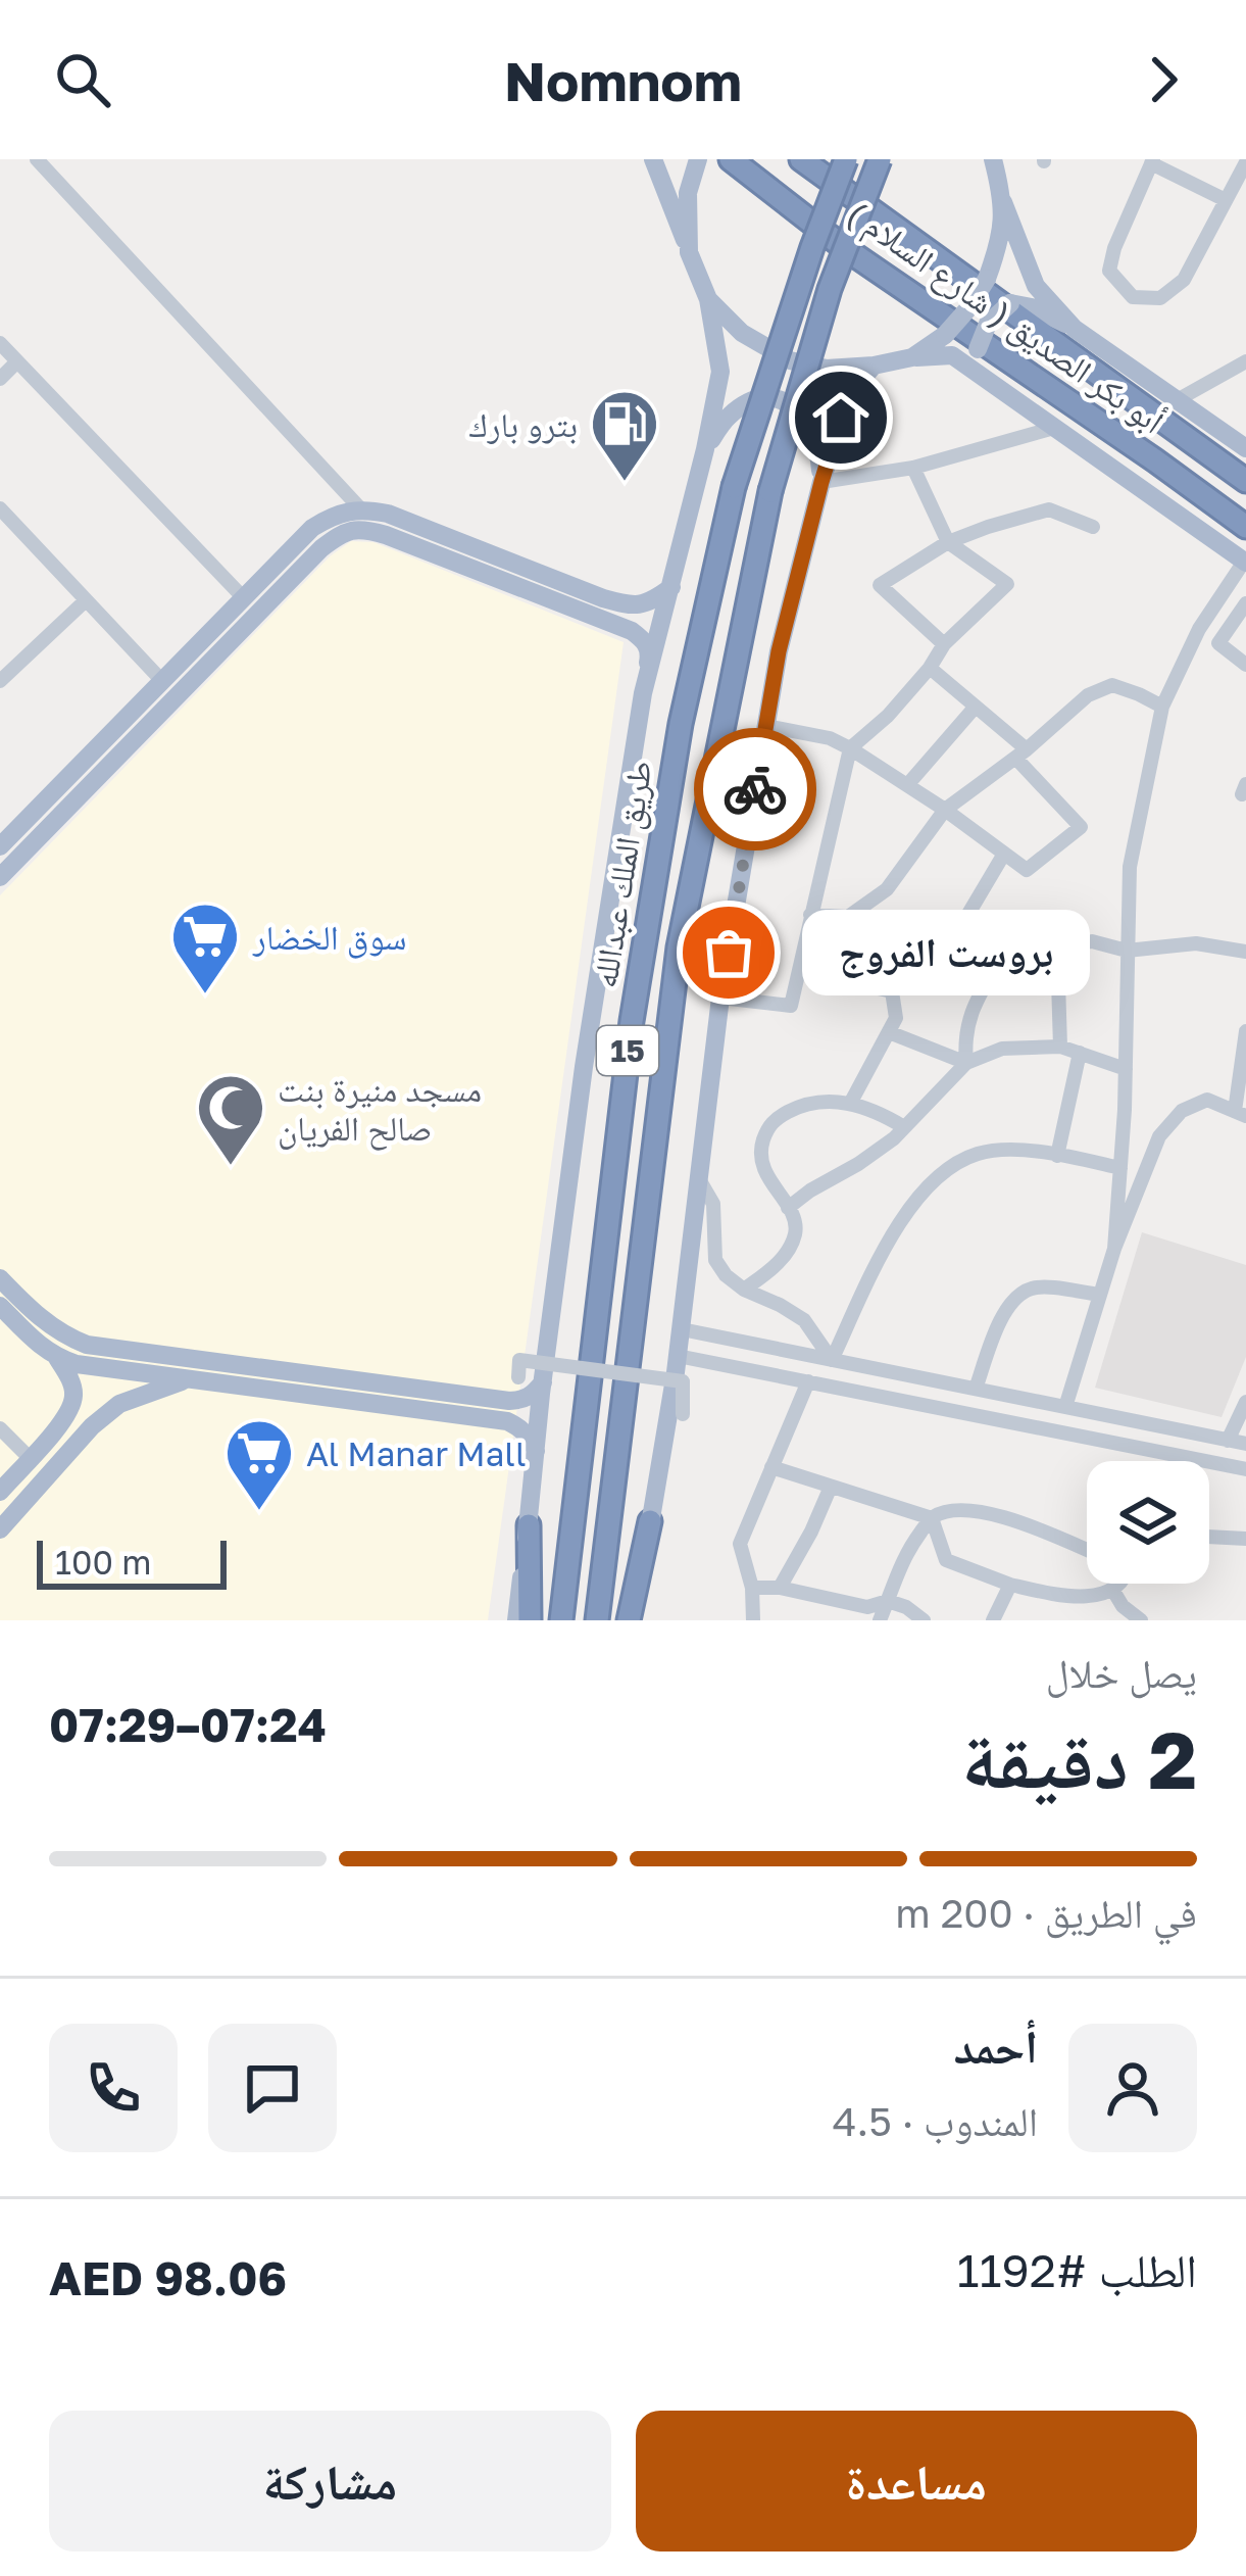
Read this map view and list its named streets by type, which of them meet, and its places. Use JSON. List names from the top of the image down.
{
  "streets": {
    "highway": ["( شارع السلام ) أبو بكر الصديق", "طريق الملك عبدالله", "15"]
  },
  "places": {
    "fuel station": ["بترو بارك"],
    "other": ["بروست الفروج"],
    "supermarket": ["سوق الخضار", "Al Manar Mall"],
    "mosque": ["مسجد منيرة بنت صالح الفريان"]
  },
  "scale_bar": "100 m",
  "page": {
    "header": "Nomnom",
    "bubble": "بروست الفروج",
    "scale": "100 m",
    "heading": ["2 دقيقة", "يصل خلال", "07:24–07:29"],
    "panel": [
      "أحمد",
      "المندوب · 4.5",
      "الطلب #1192",
      "AED 98.06"
    ],
    "bar": "في الطريق · 200 m",
    "buttons": ["مساعدة", "مشاركة"]
  }
}
